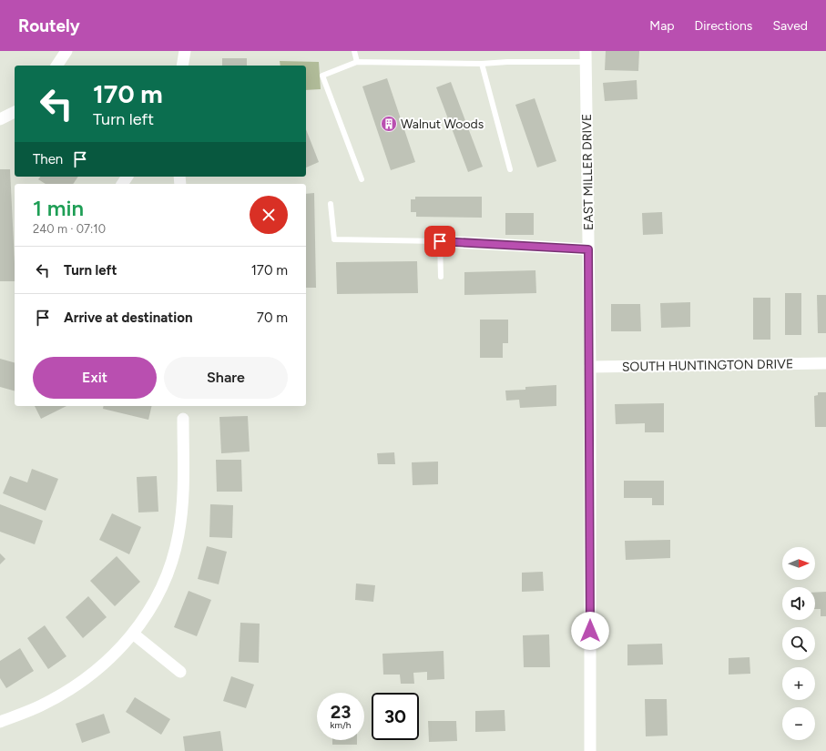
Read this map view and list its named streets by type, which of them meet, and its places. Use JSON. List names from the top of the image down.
{
  "streets": {
    "street": ["EAST MILLER DRIVE", "SOUTH HUNTINGTON DRIVE"]
  },
  "crossings": [
    ["EAST MILLER DRIVE", "SOUTH HUNTINGTON DRIVE"]
  ],
  "places": {
    "building": ["Walnut Woods"]
  },
  "north": "right",
  "page": {
    "header": "Routely",
    "nav": ["Map", "Directions", "Saved"],
    "turn": ["170 m", "Turn left"],
    "then": "Then",
    "heading": ["1 min", "240 m · 07:10"],
    "list": [
      {
        "name": "Turn left",
        "value": "170 m"
      },
      {
        "name": "Arrive at destination",
        "value": "70 m"
      }
    ],
    "buttons": ["Exit", "Share"],
    "map_buttons": ["+", "−"],
    "speed": "23 km/h",
    "limit": "30"
  }
}
